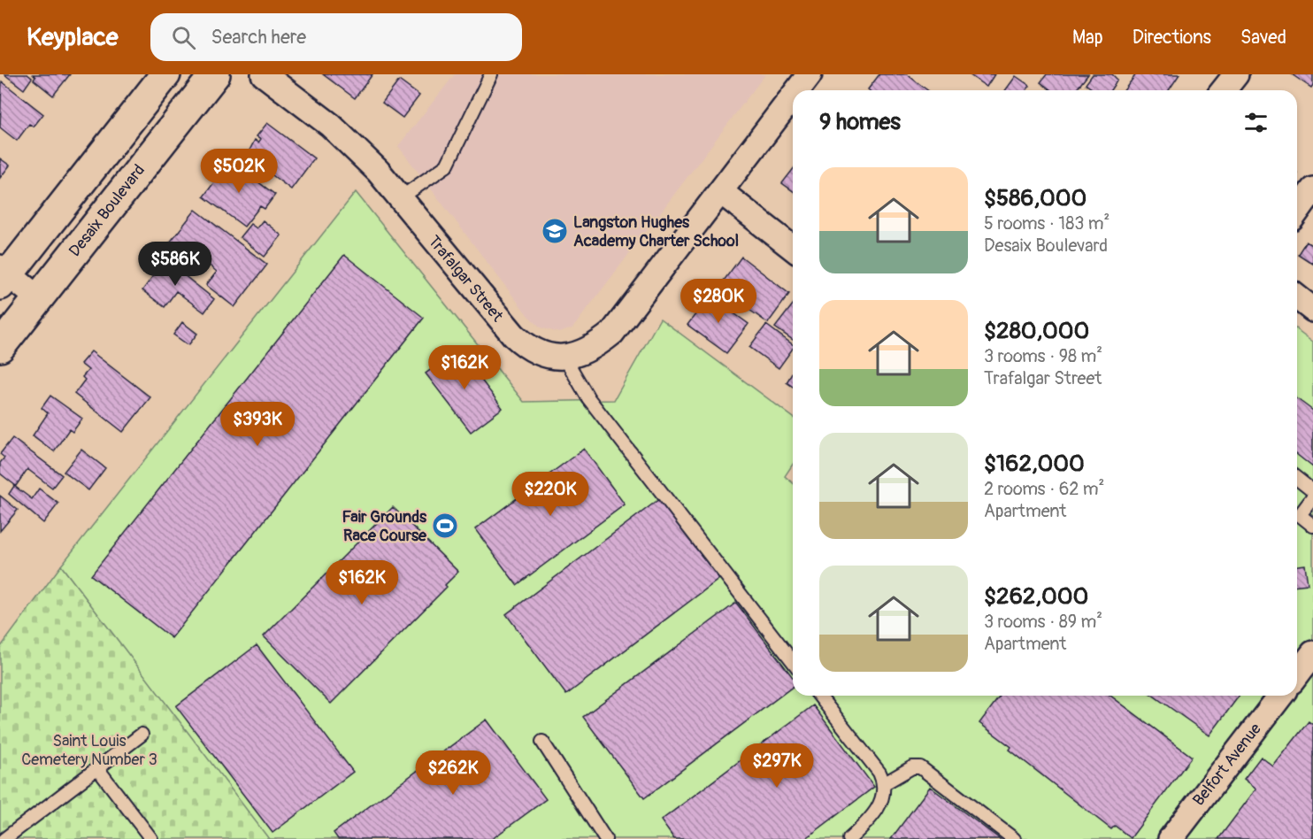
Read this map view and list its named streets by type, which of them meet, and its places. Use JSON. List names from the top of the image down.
{
  "streets": {
    "street": ["Desaix Boulevard", "Trafalgar Street", "Belfort Avenue"]
  },
  "parks": ["Saint Louis Cemetery Number 3"],
  "places": {
    "school or university": ["Langston Hughes Academy Charter School"],
    "sports": ["Fair Grounds Race Course"]
  },
  "page": {
    "header": "Keyplace",
    "search": "Search here",
    "nav": ["Map", "Directions", "Saved"],
    "heading": "9 homes",
    "price": [
      "$502K",
      "$586K",
      "$280K",
      "$162K",
      "$393K",
      "$220K",
      "$162K",
      "$297K",
      "$262K"
    ],
    "list": [
      {
        "name": "$586,000",
        "note": "5 rooms · 183 m² · Desaix Boulevard"
      },
      {
        "name": "$280,000",
        "note": "3 rooms · 98 m² · Trafalgar Street"
      },
      {
        "name": "$162,000",
        "note": "2 rooms · 62 m² · Apartment"
      },
      {
        "name": "$262,000",
        "note": "3 rooms · 89 m² · Apartment"
      }
    ]
  }
}
